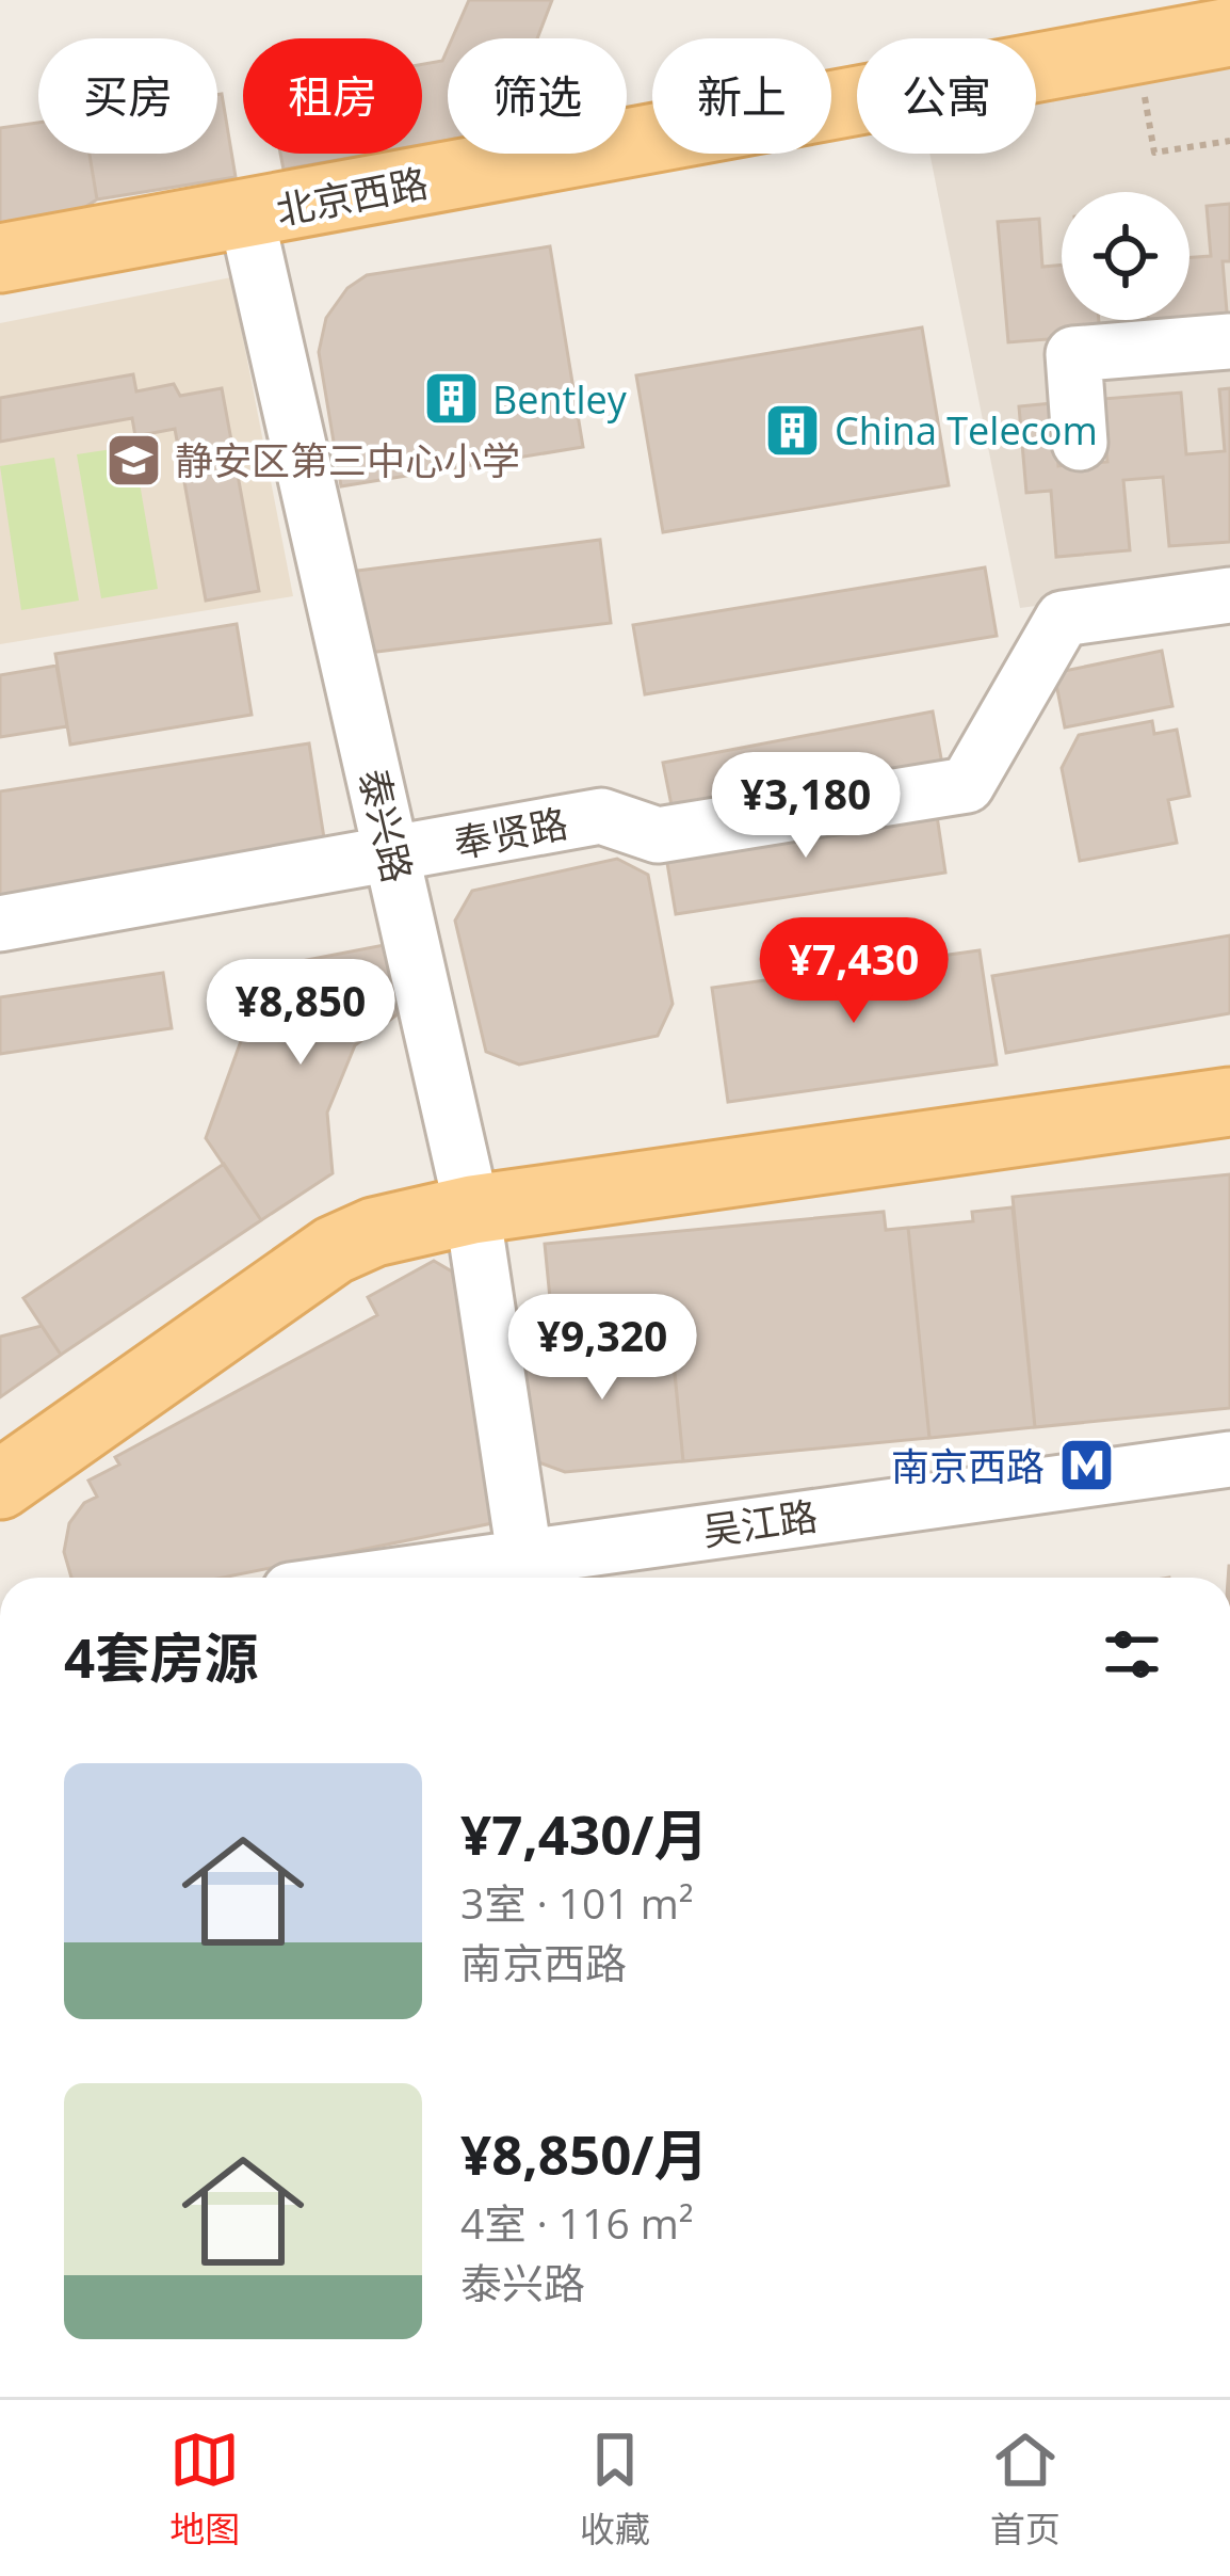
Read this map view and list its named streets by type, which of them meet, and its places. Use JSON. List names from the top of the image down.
{
  "streets": {
    "main road": ["北京西路"],
    "street": ["泰兴路", "奉贤路", "吴江路"]
  },
  "crossings": [
    ["北京西路", "泰兴路"],
    ["泰兴路", "奉贤路"],
    ["泰兴路", "吴江路"]
  ],
  "places": {
    "building": ["Bentley", "China Telecom"],
    "school or university": ["静安区第三中心小学"],
    "metro station": ["南京西路"]
  },
  "page": {
    "chip": [
      "买房",
      "租房",
      "筛选",
      "新上",
      "公寓"
    ],
    "price": [
      "¥3,180",
      "¥7,430",
      "¥8,850",
      "¥9,320"
    ],
    "heading": "4套房源",
    "list": [
      {
        "name": "¥7,430/月",
        "note": "3室 · 101 m² · 南京西路"
      },
      {
        "name": "¥8,850/月",
        "note": "4室 · 116 m² · 泰兴路"
      }
    ],
    "tabs": ["地图", "收藏", "首页"]
  }
}
